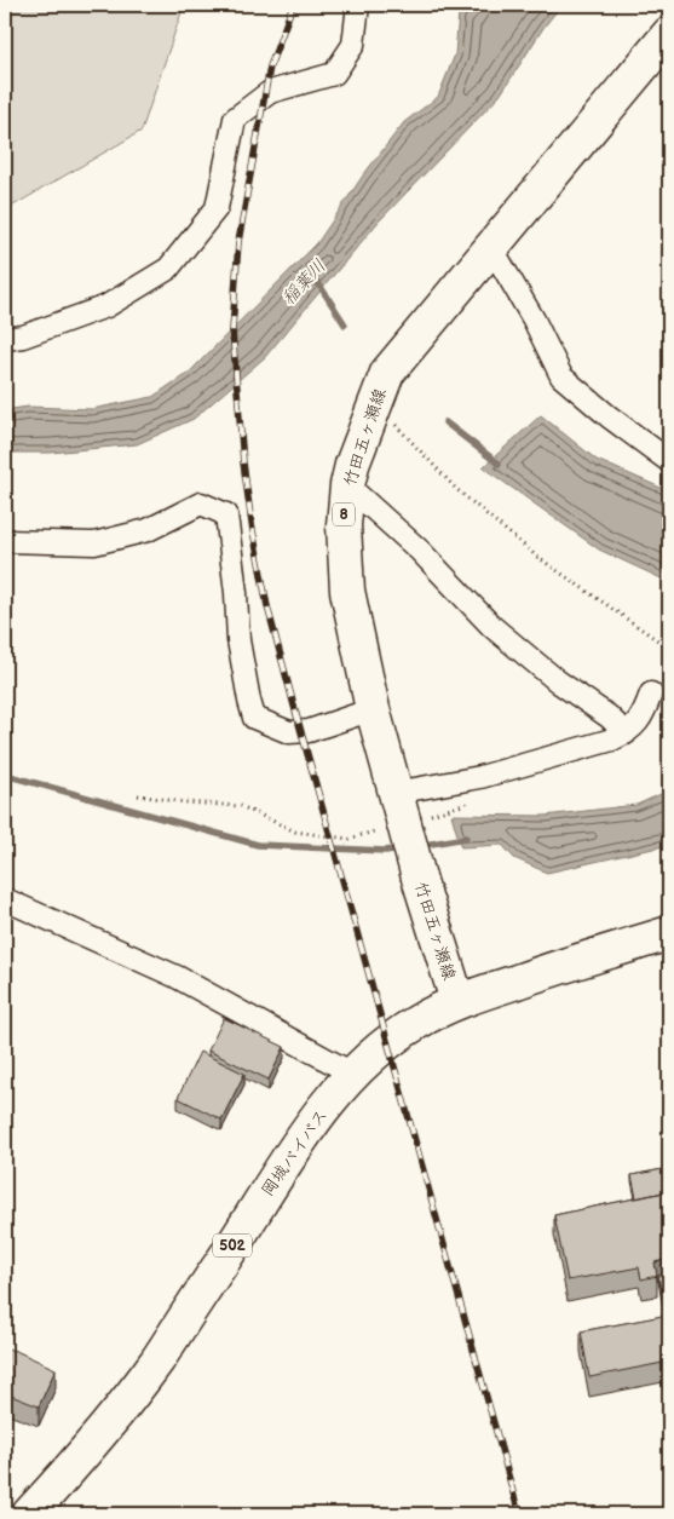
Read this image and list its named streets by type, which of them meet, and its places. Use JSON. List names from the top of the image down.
{
  "streets": {
    "main road": [
      "竹田五ヶ瀬線",
      "8",
      "岡城バイパス",
      "502"
    ]
  },
  "crossings": [
    ["竹田五ヶ瀬線", "岡城バイパス"]
  ],
  "water": ["稲葉川"]
}
